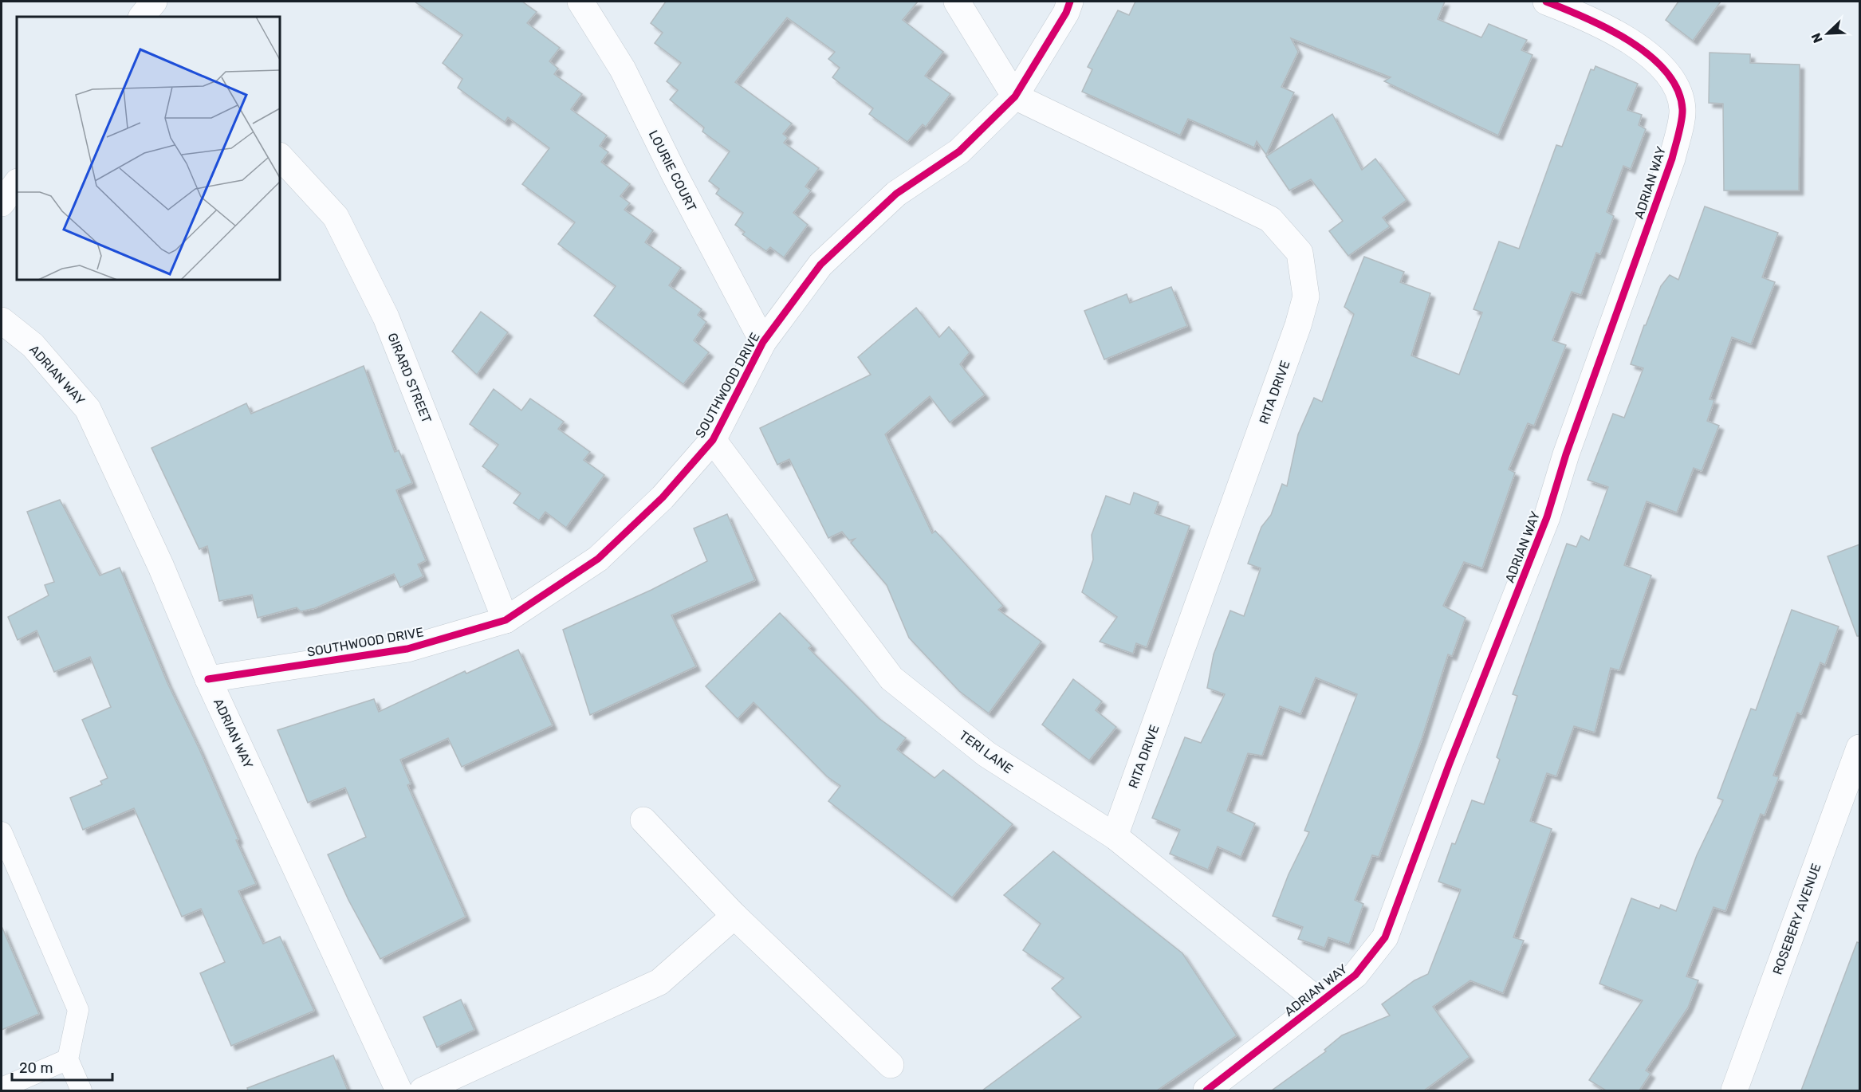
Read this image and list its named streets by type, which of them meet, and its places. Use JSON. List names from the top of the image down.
{
  "streets": {
    "street": [
      "LOURIE COURT",
      "ADRIAN WAY",
      "GIRARD STREET",
      "SOUTHWOOD DRIVE",
      "RITA DRIVE",
      "TERI LANE",
      "ROSEBERY AVENUE"
    ]
  },
  "crossings": [
    ["LOURIE COURT", "SOUTHWOOD DRIVE"],
    ["ADRIAN WAY", "SOUTHWOOD DRIVE"],
    ["ADRIAN WAY", "TERI LANE"],
    ["GIRARD STREET", "SOUTHWOOD DRIVE"],
    ["SOUTHWOOD DRIVE", "RITA DRIVE"],
    ["SOUTHWOOD DRIVE", "TERI LANE"],
    ["RITA DRIVE", "TERI LANE"]
  ],
  "scale_bar": "20 m",
  "north": "bottom left"
}
